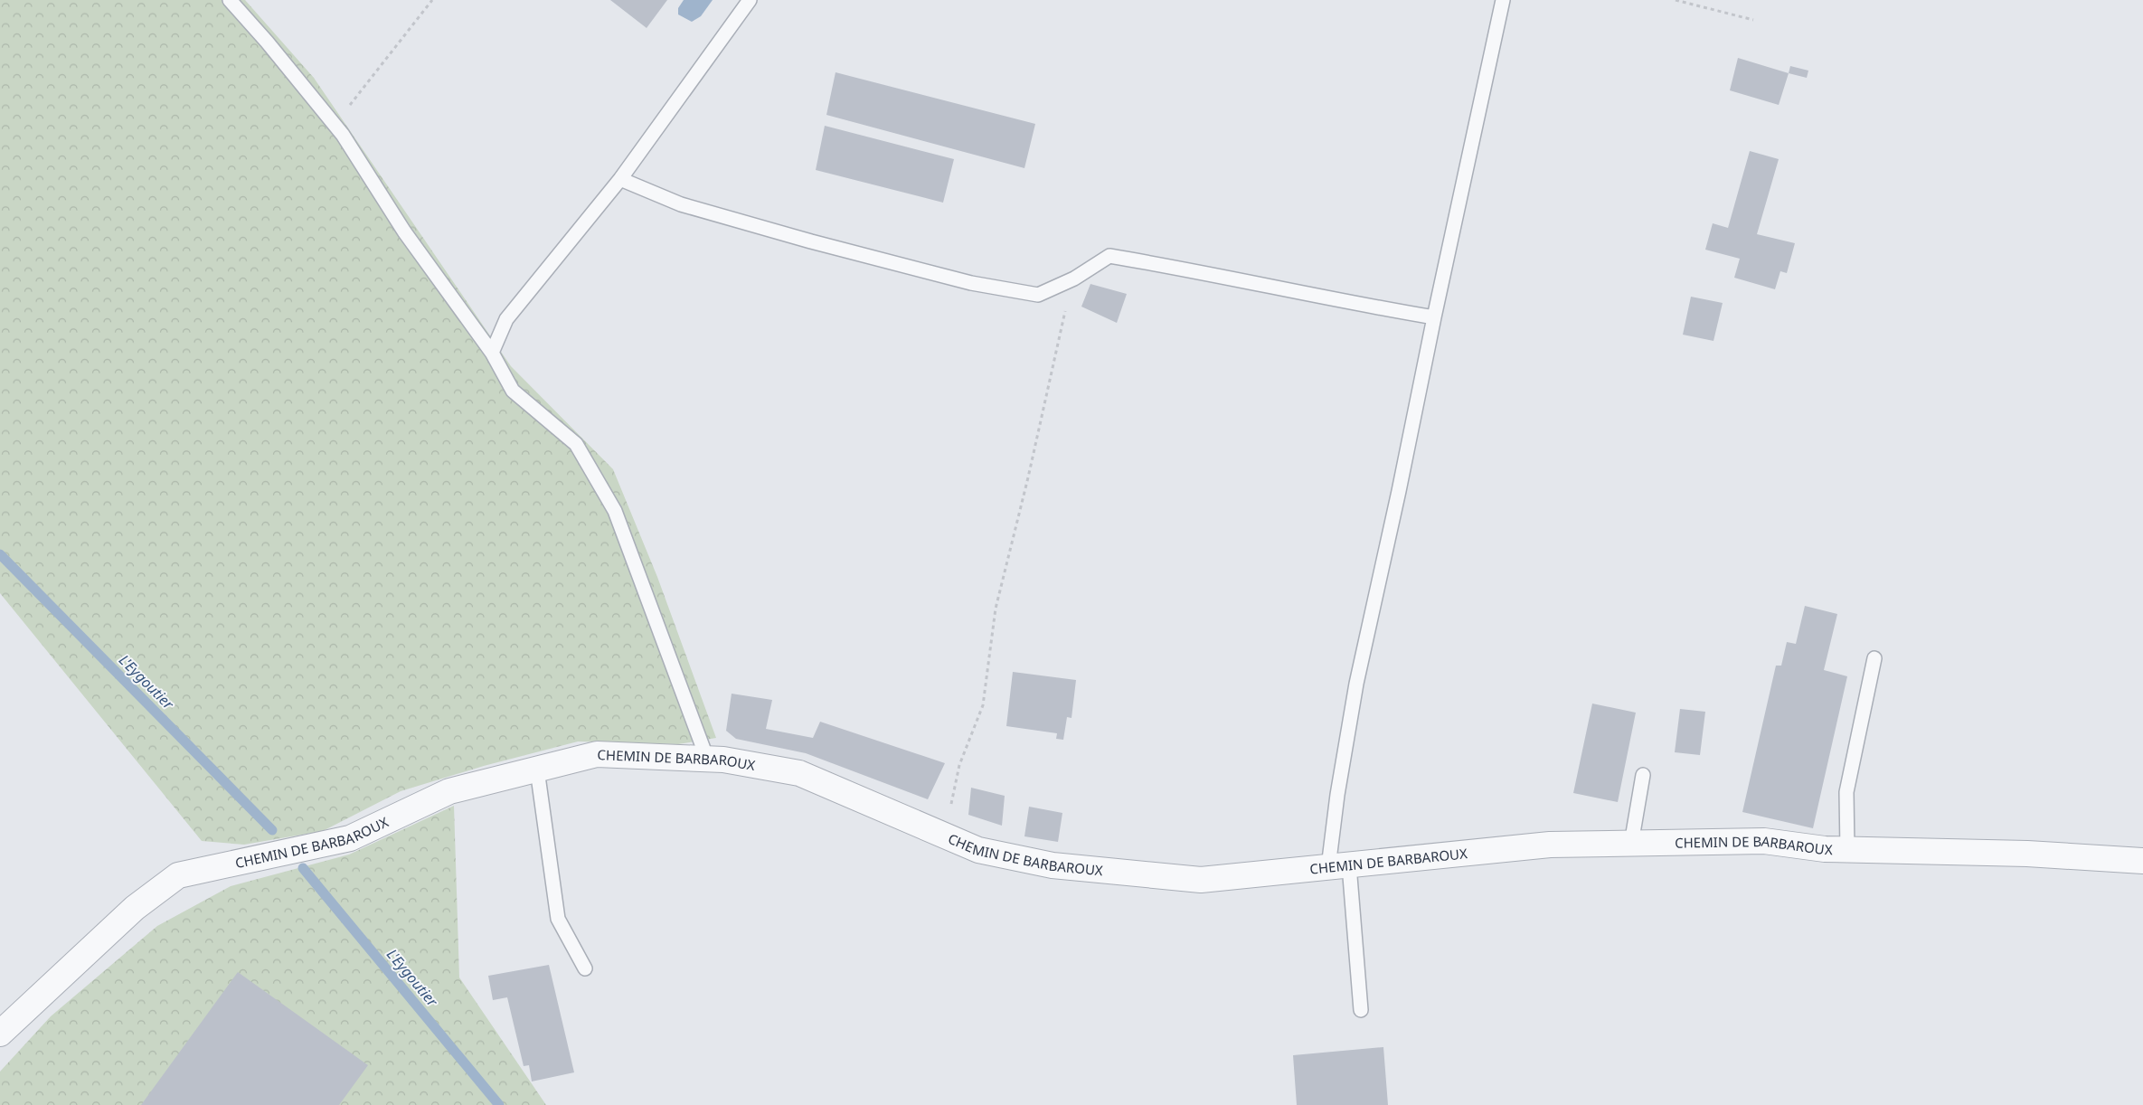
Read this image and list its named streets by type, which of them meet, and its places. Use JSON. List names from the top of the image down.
{
  "streets": {
    "street": ["CHEMIN DE BARBAROUX"]
  },
  "water": ["L'Eygoutier"]
}
